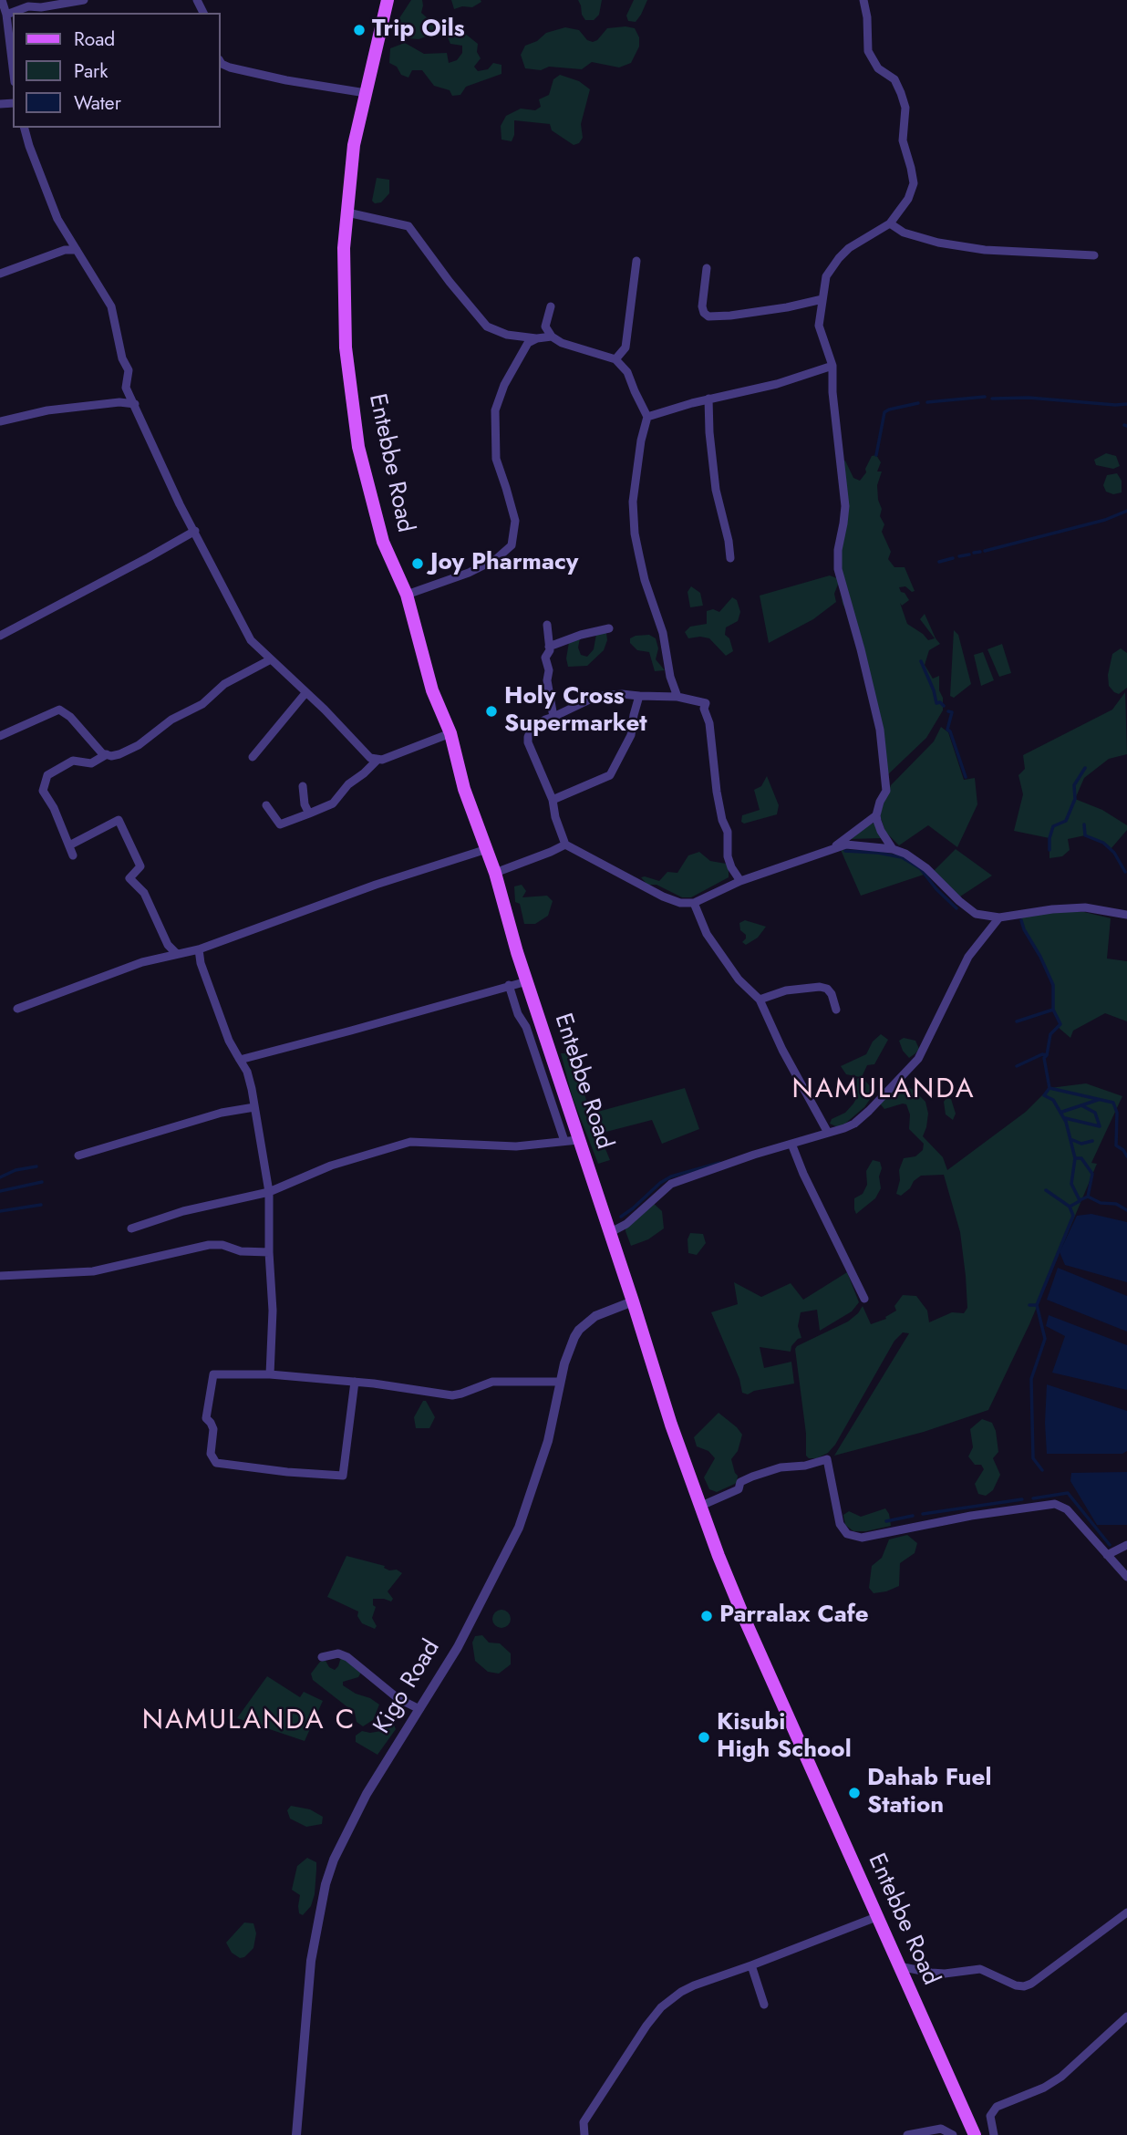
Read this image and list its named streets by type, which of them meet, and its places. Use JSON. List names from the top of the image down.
{
  "streets": {
    "main road": ["Entebbe Road"],
    "street": ["Kigo Road"]
  },
  "crossings": [
    ["Entebbe Road", "Kigo Road"]
  ],
  "districts": ["NAMULANDA", "NAMULANDA C"],
  "places": [
    "Trip Oils",
    "Joy Pharmacy",
    "Holy Cross Supermarket",
    "Parralax Cafe",
    "Kisubi High School",
    "Dahab Fuel Station"
  ],
  "legend": ["Road", "Park", "Water"]
}
